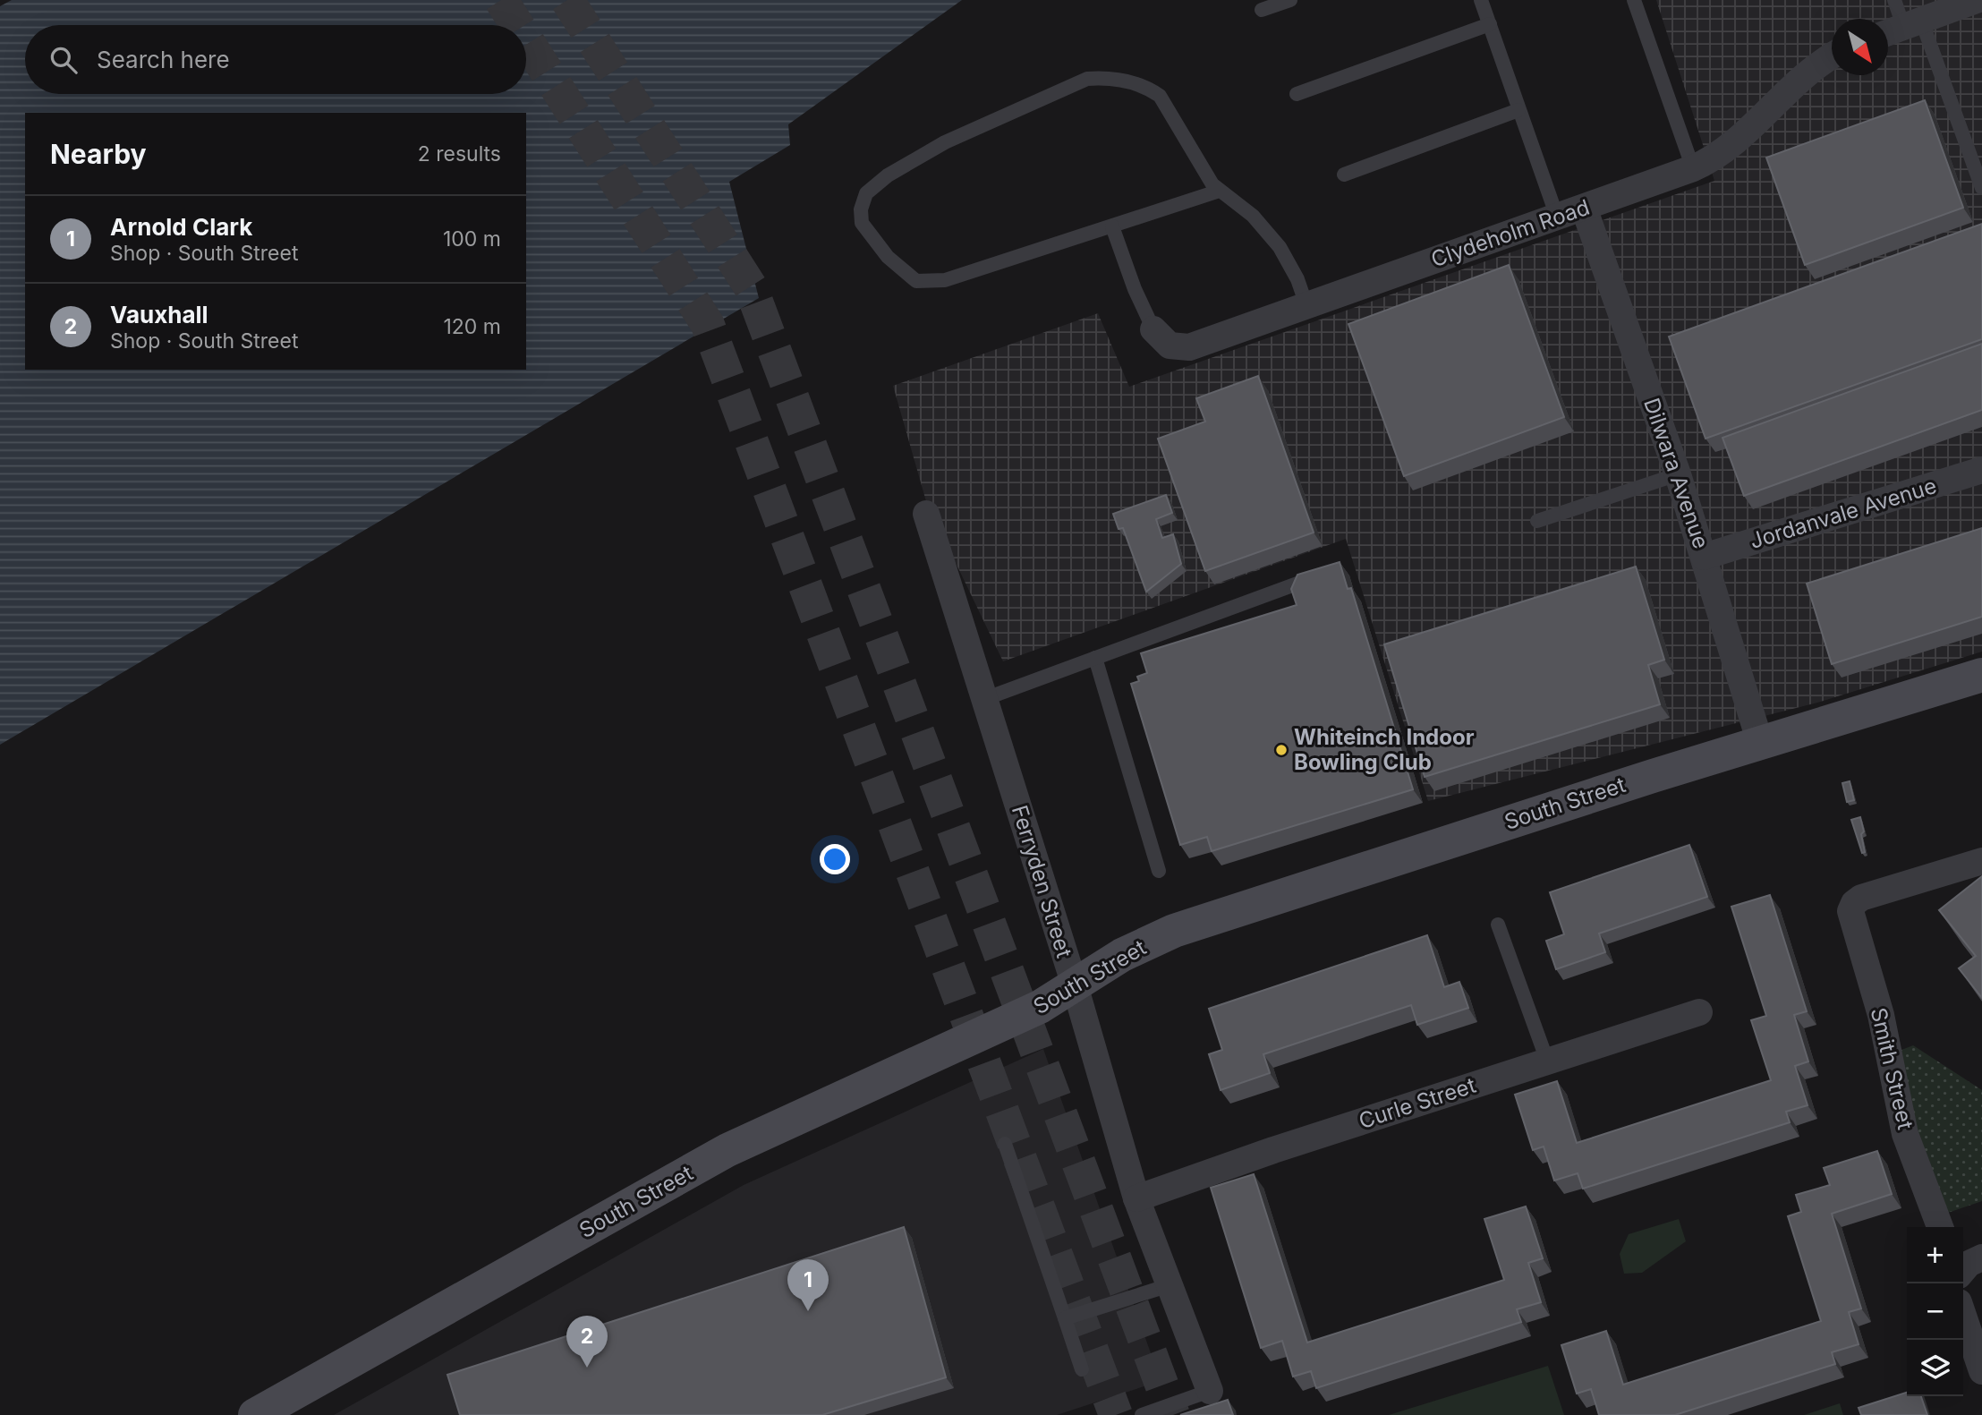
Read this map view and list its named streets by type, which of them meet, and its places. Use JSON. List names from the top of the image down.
{
  "streets": {
    "street": [
      "Clydeholm Road",
      "Dilwara Avenue",
      "Jordanvale Avenue",
      "South Street",
      "Ferryden Street",
      "Smith Street",
      "Curle Street"
    ]
  },
  "crossings": [
    ["Clydeholm Road", "Dilwara Avenue"],
    ["Dilwara Avenue", "Jordanvale Avenue"],
    ["Dilwara Avenue", "South Street"],
    ["South Street", "Ferryden Street"],
    ["Ferryden Street", "Curle Street"]
  ],
  "places": ["Whiteinch Indoor Bowling Club"],
  "north": "bottom right",
  "page": {
    "search": "Search here",
    "heading": ["Nearby", "2 results"],
    "list": [
      {
        "mark": "1",
        "name": "Arnold Clark",
        "note": "Shop · South Street",
        "value": "100 m"
      },
      {
        "mark": "2",
        "name": "Vauxhall",
        "note": "Shop · South Street",
        "value": "120 m"
      }
    ],
    "map_buttons": ["+", "−"],
    "pins": ["1", "2"]
  }
}
